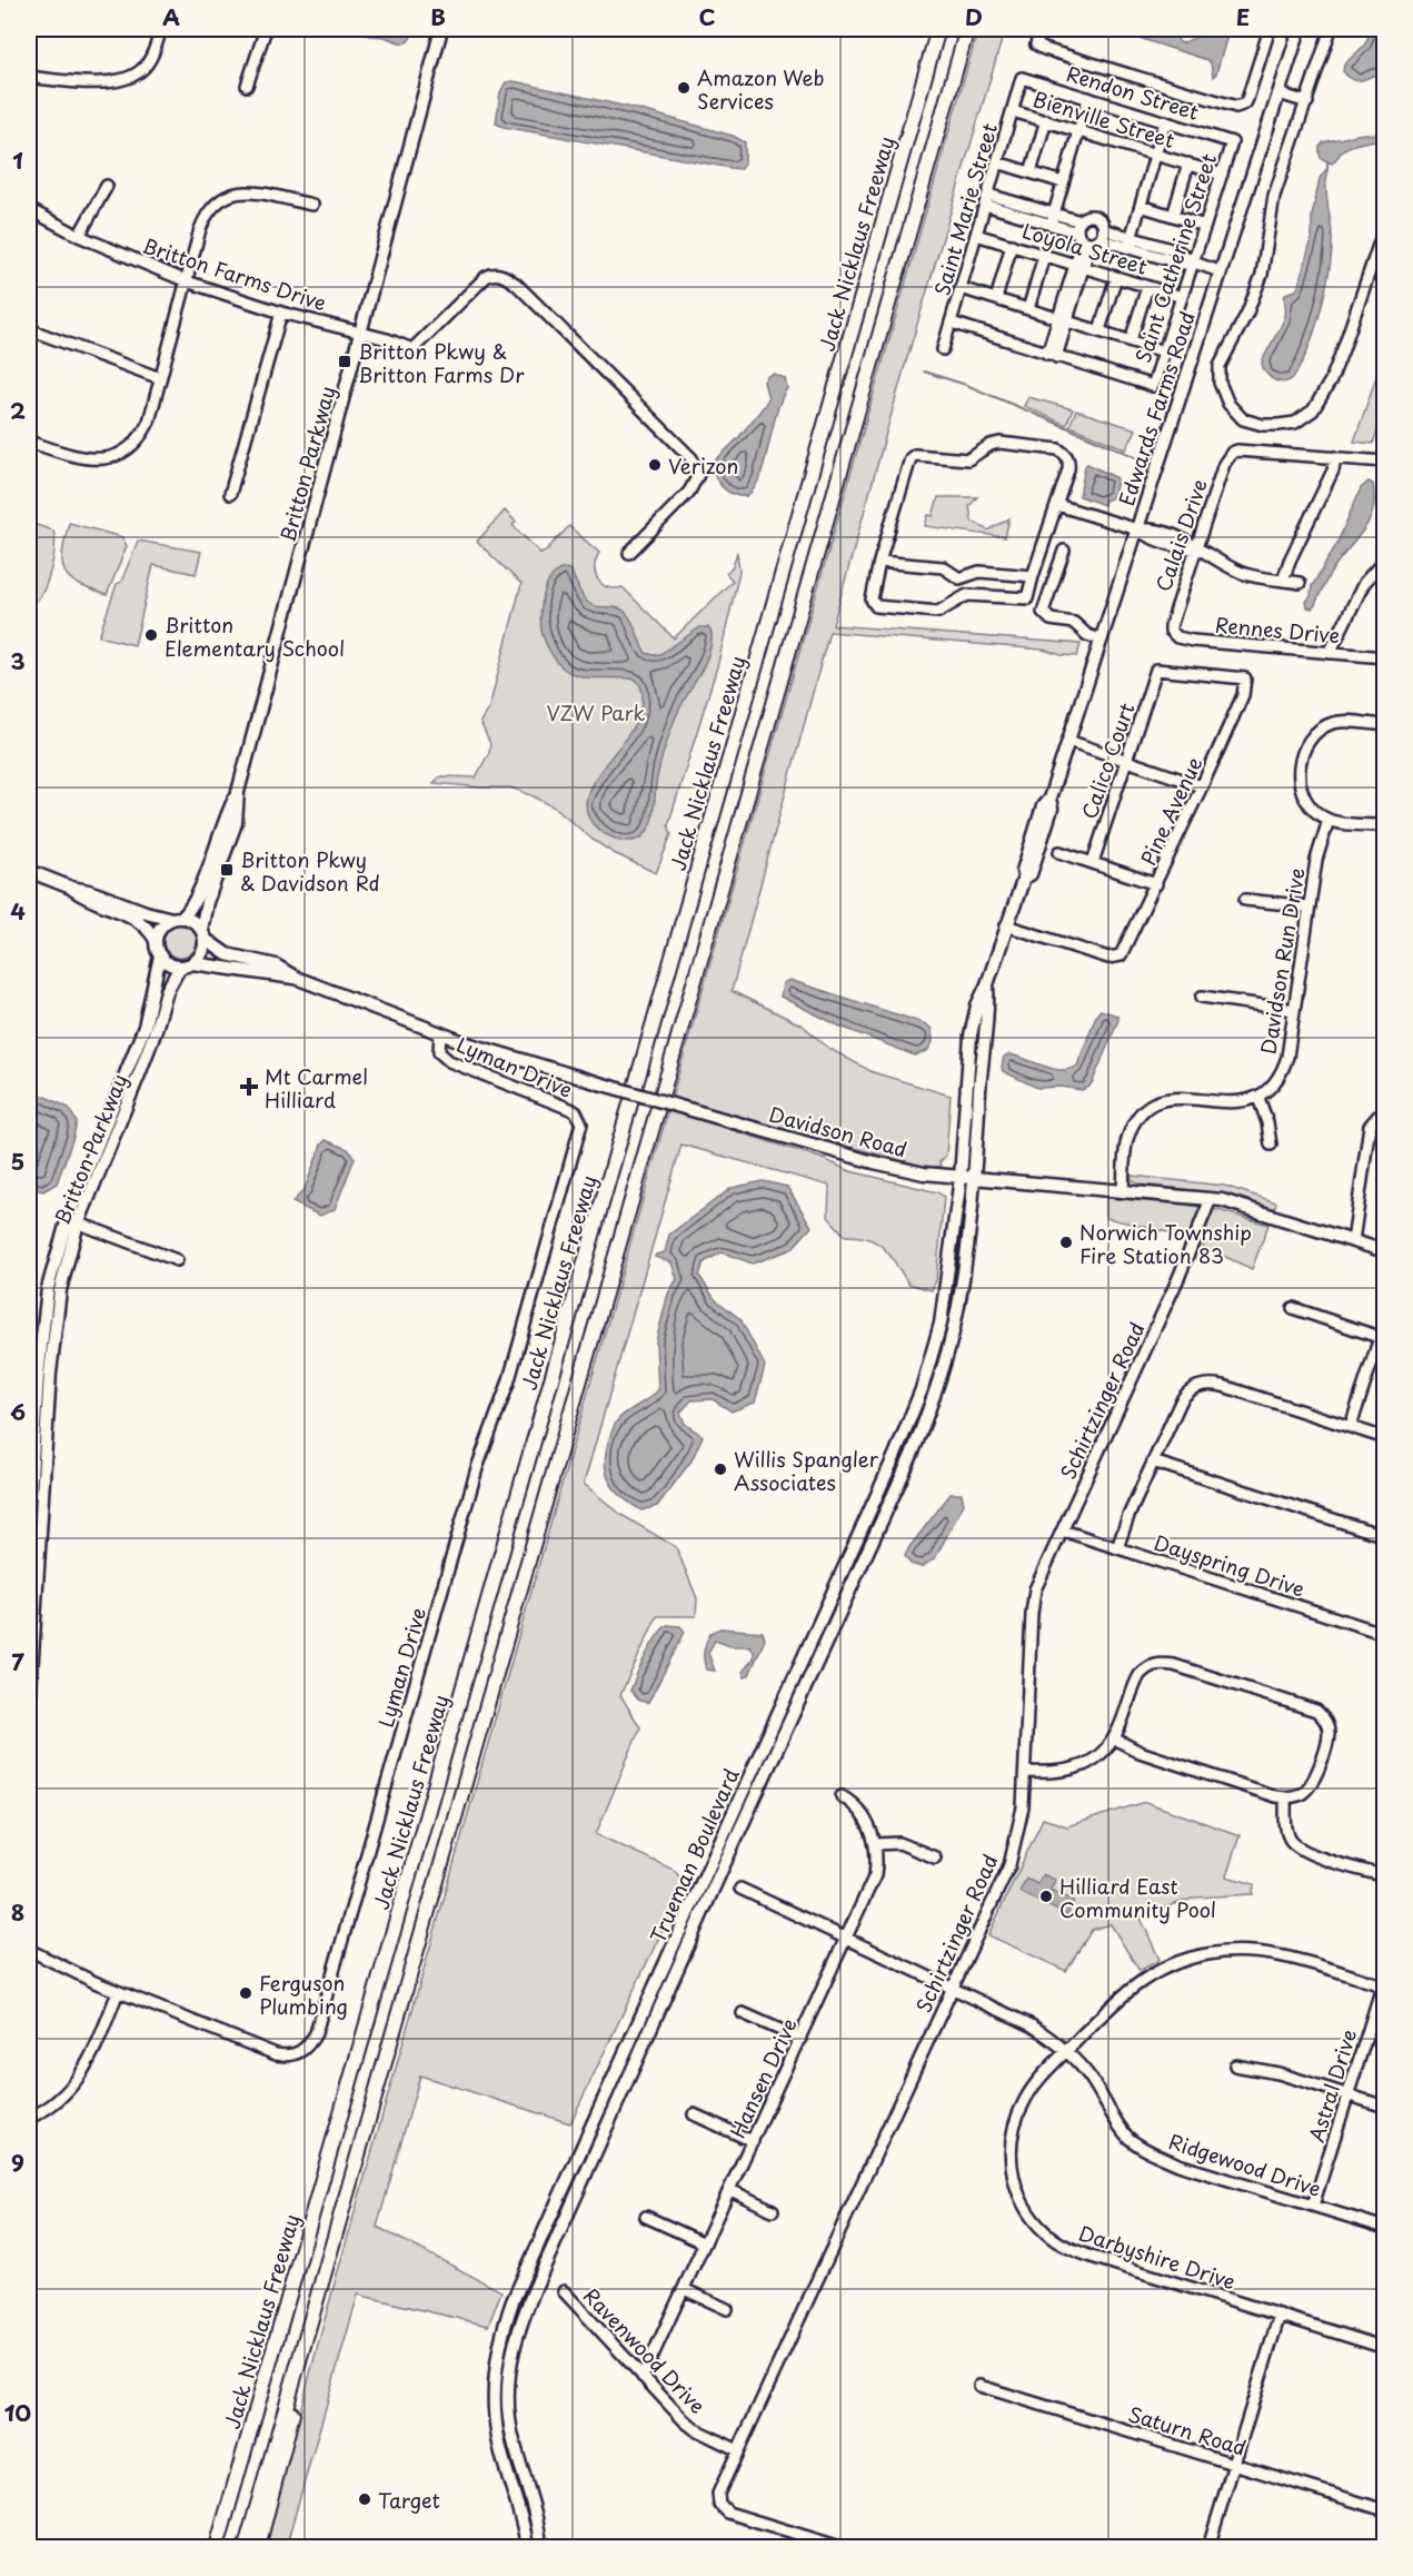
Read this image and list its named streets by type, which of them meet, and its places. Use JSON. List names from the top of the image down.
{
  "streets": {
    "highway": ["Jack Nicklaus Freeway"],
    "main road": [
      "Edwards Farms Road",
      "Britton Parkway",
      "Davidson Road",
      "Trueman Boulevard"
    ],
    "street": [
      "Rendon Street",
      "Bienville Street",
      "Saint Marie Street",
      "Loyola Street",
      "Saint Catherine Street",
      "Britton Farms Drive",
      "Calais Drive",
      "Rennes Drive",
      "Calico Court",
      "Pine Avenue",
      "Davidson Run Drive",
      "Lyman Drive",
      "Schirtzinger Road",
      "Dayspring Drive",
      "Hansen Drive",
      "Astral Drive",
      "Ridgewood Drive",
      "Darbyshire Drive",
      "Ravenwood Drive",
      "Saturn Road"
    ]
  },
  "crossings": [
    ["Rendon Street", "Saint Marie Street"],
    ["Rendon Street", "Saint Catherine Street"],
    ["Bienville Street", "Saint Marie Street"],
    ["Bienville Street", "Saint Catherine Street"],
    ["Saint Marie Street", "Loyola Street"],
    ["Loyola Street", "Saint Catherine Street"],
    ["Britton Farms Drive", "Britton Parkway"],
    ["Edwards Farms Road", "Pine Avenue"],
    ["Edwards Farms Road", "Davidson Road"],
    ["Edwards Farms Road", "Trueman Boulevard"],
    ["Britton Parkway", "Davidson Road"],
    ["Calais Drive", "Rennes Drive"],
    ["Calico Court", "Pine Avenue"],
    ["Lyman Drive", "Davidson Road"],
    ["Davidson Road", "Schirtzinger Road"],
    ["Davidson Road", "Trueman Boulevard"],
    ["Schirtzinger Road", "Dayspring Drive"],
    ["Schirtzinger Road", "Ridgewood Drive"],
    ["Schirtzinger Road", "Ravenwood Drive"],
    ["Hansen Drive", "Ridgewood Drive"],
    ["Hansen Drive", "Ravenwood Drive"],
    ["Astral Drive", "Ridgewood Drive"],
    ["Astral Drive", "Darbyshire Drive"],
    ["Ridgewood Drive", "Darbyshire Drive"]
  ],
  "parks": ["VZW Park"],
  "places": {
    "other": [
      "Amazon Web Services",
      "Verizon",
      "Britton Elementary School",
      "Norwich Township Fire Station 83",
      "Willis Spangler Associates",
      "Hilliard East Community Pool",
      "Ferguson Plumbing",
      "Target"
    ],
    "transit": ["Britton Pkwy & Britton Farms Dr", "Britton Pkwy & Davidson Rd"],
    "health": ["Mt Carmel Hilliard"]
  },
  "grid": {
    "columns": [
      "A",
      "B",
      "C",
      "D",
      "E"
    ],
    "rows": [
      "1",
      "2",
      "3",
      "4",
      "5",
      "6",
      "7",
      "8",
      "9",
      "10"
    ]
  }
}
